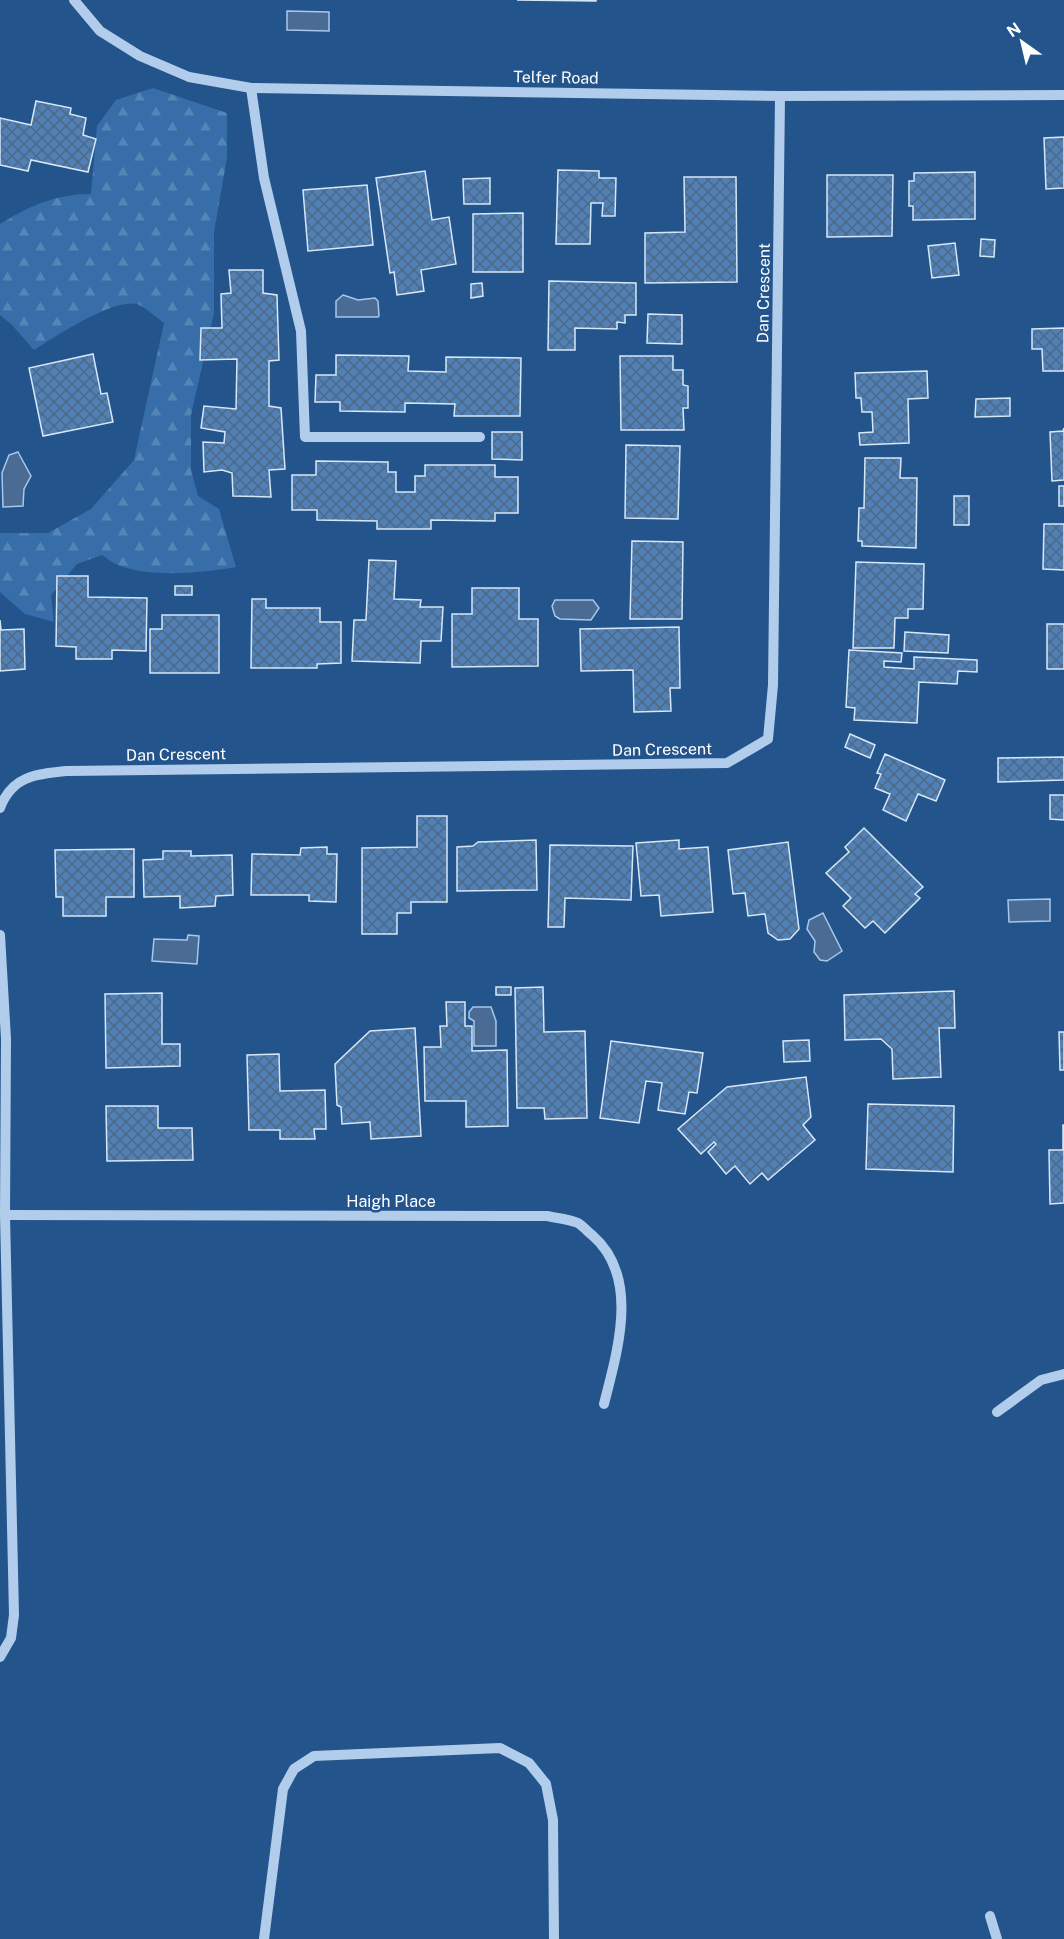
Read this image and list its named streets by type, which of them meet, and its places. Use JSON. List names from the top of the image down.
{
  "streets": {
    "street": ["Telfer Road", "Dan Crescent", "Haigh Place"]
  },
  "crossings": [
    ["Telfer Road", "Dan Crescent"]
  ],
  "north": "top left"
}
